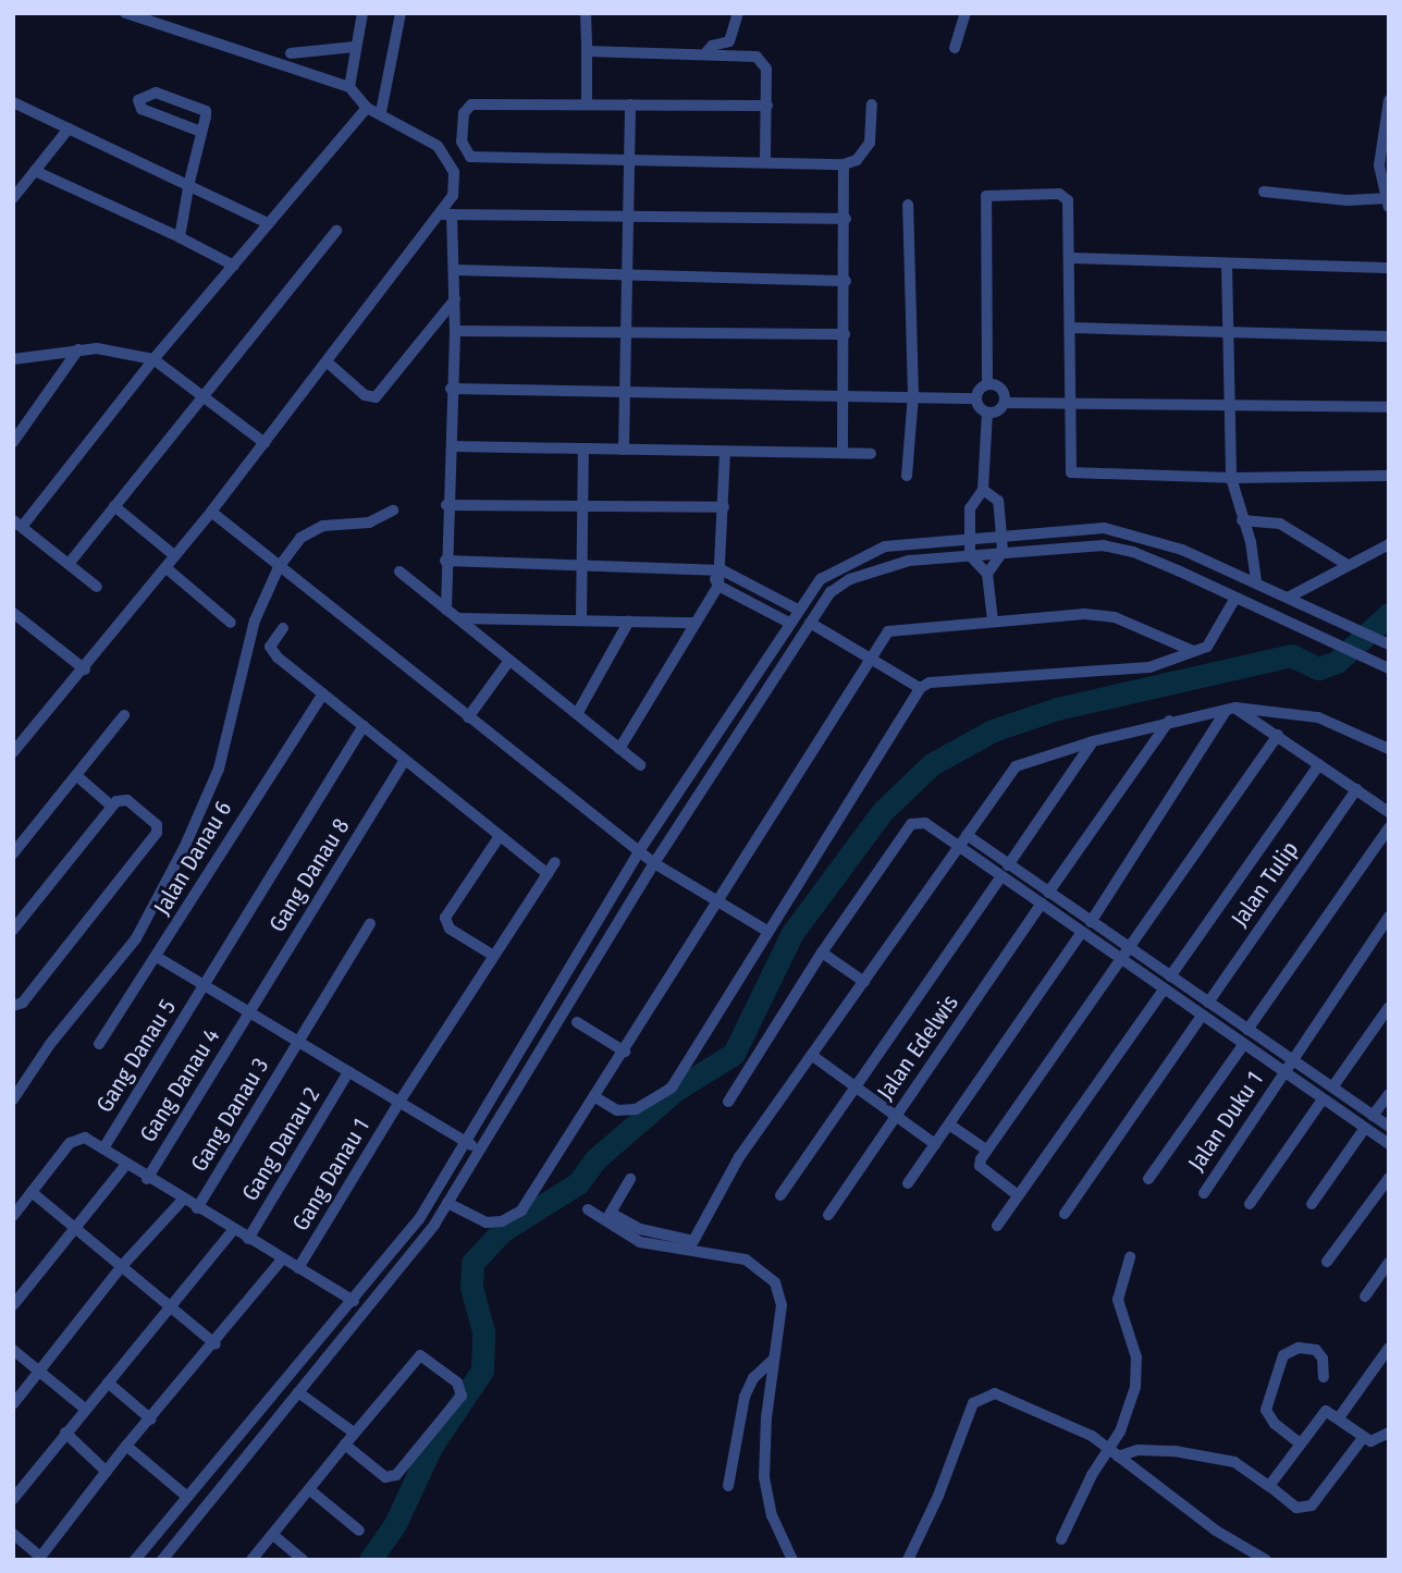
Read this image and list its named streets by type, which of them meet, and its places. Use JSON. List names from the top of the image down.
{
  "streets": {
    "street": [
      "Jalan Danau 6",
      "Gang Danau 8",
      "Jalan Tulip",
      "Jalan Edelwis",
      "Gang Danau 5",
      "Gang Danau 4",
      "Gang Danau 3",
      "Jalan Duku 1",
      "Gang Danau 2",
      "Gang Danau 1"
    ]
  },
  "crossings": [
    ["Gang Danau 8", "Gang Danau 4"]
  ]
}
